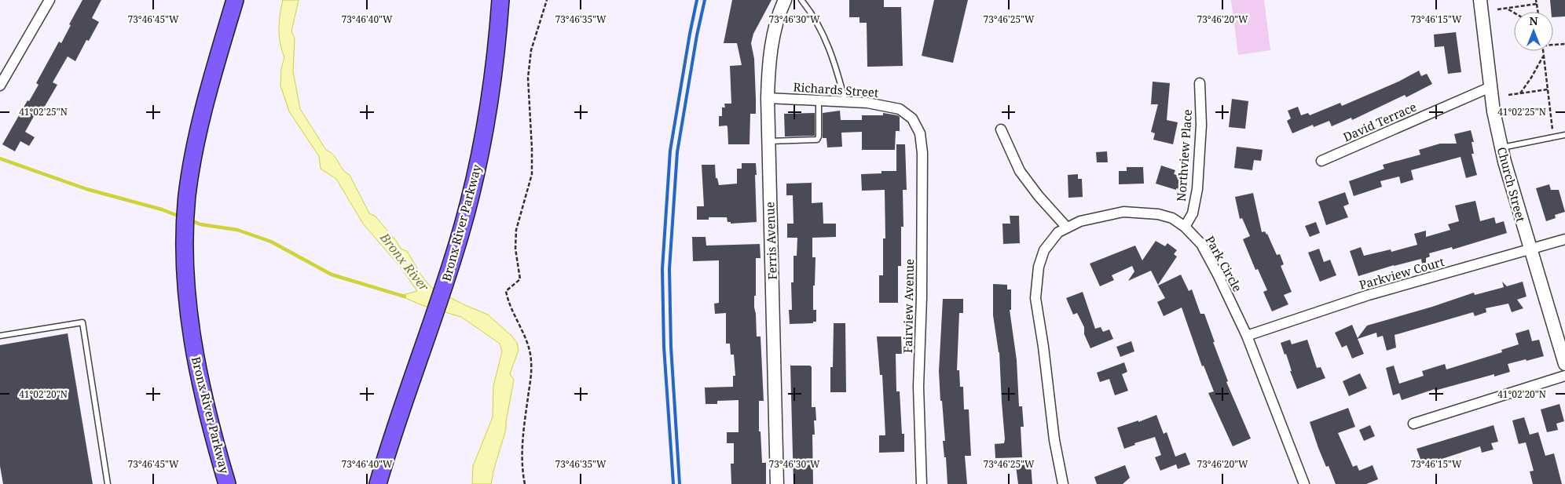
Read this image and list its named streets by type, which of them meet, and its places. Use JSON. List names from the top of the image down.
{
  "streets": {
    "highway": ["Bronx River Parkway"],
    "street": [
      "Richards Street",
      "David Terrace",
      "Northview Place",
      "Church Street",
      "Ferris Avenue",
      "Park Circle",
      "Parkview Court",
      "Fairview Avenue"
    ]
  },
  "crossings": [
    ["Richards Street", "Ferris Avenue"],
    ["Richards Street", "Fairview Avenue"],
    ["David Terrace", "Church Street"],
    ["Northview Place", "Park Circle"],
    ["Church Street", "Parkview Court"],
    ["Park Circle", "Parkview Court"]
  ],
  "water": ["Bronx River"],
  "north": "top",
  "coordinates": [
    "73°46'45\"W",
    "73°46'40\"W",
    "73°46'35\"W",
    "73°46'30\"W",
    "73°46'25\"W",
    "73°46'20\"W",
    "73°46'15\"W",
    "41°02'25\"N",
    "41°02'20\"N"
  ]
}
